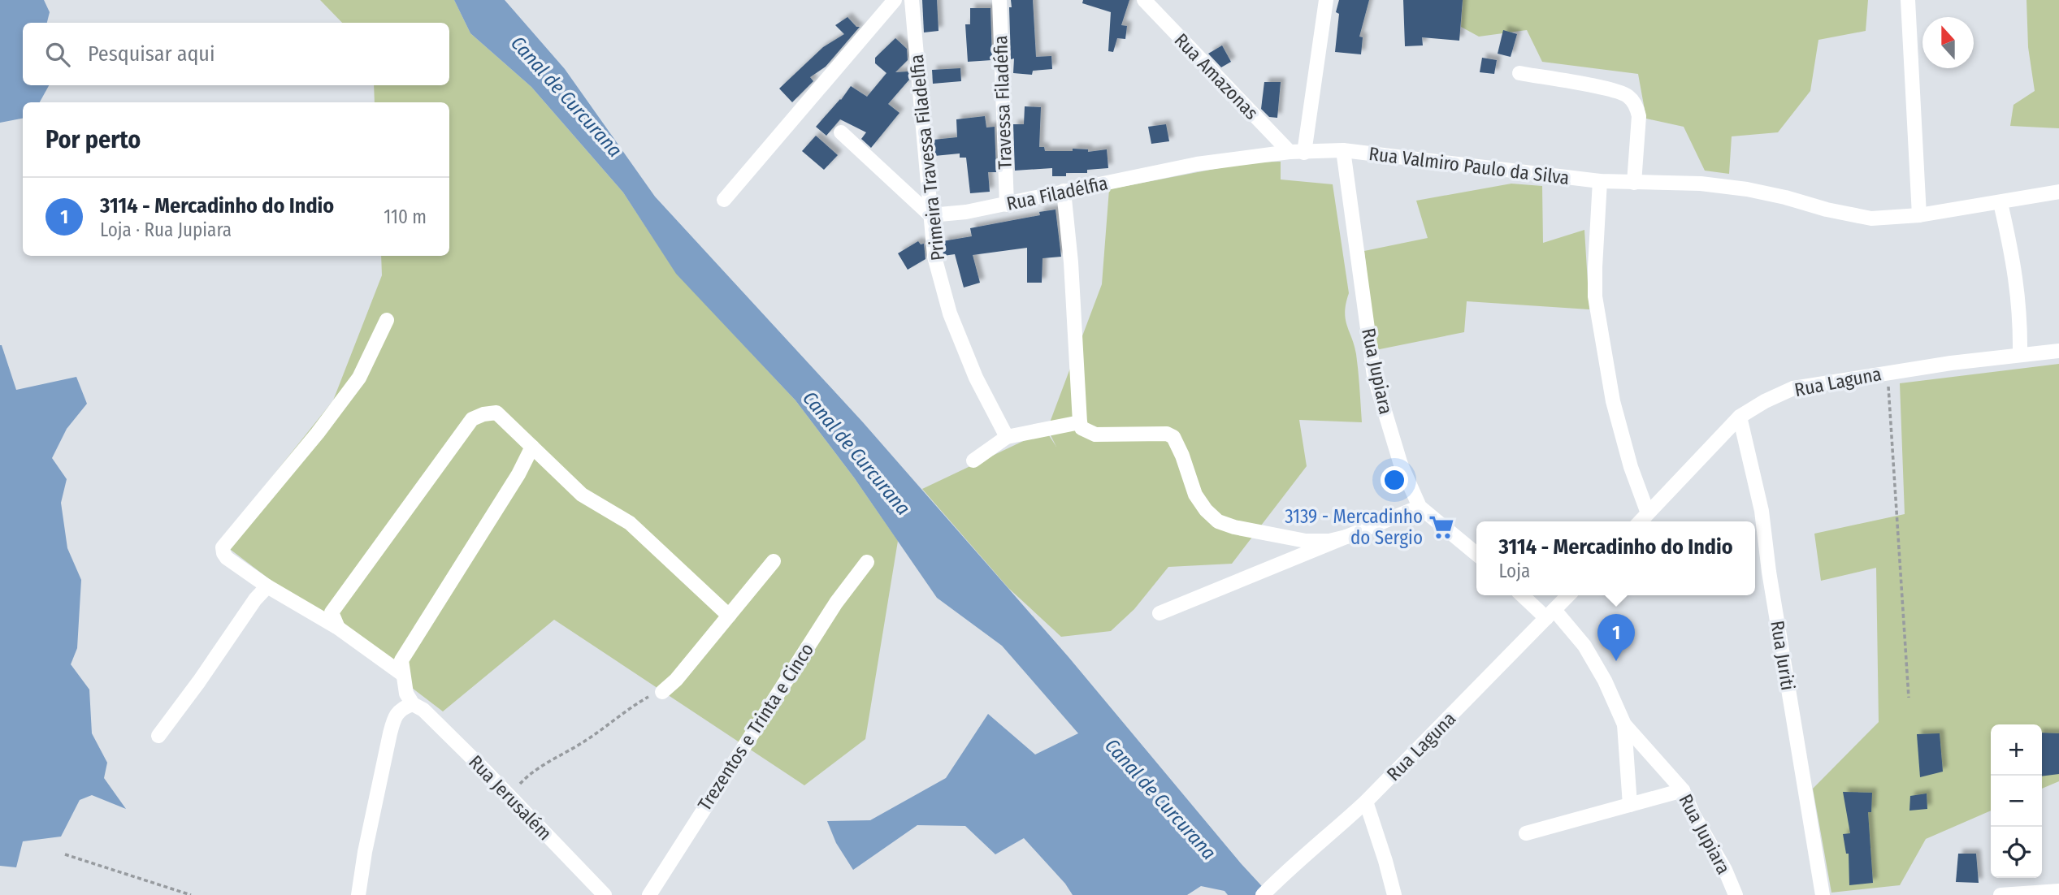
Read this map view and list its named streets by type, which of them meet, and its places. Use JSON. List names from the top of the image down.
{
  "streets": {
    "street": [
      "Rua Amazonas",
      "Travessa Filadéfia",
      "Primeira Travessa Filadelfia",
      "Rua Valmiro Paulo da Silva",
      "Rua Filadélfia",
      "Rua Jupiara",
      "Rua Laguna",
      "Rua Juriti",
      "Trezentos e Trinta e Cinco",
      "Rua Jerusalém"
    ]
  },
  "crossings": [
    ["Rua Amazonas", "Rua Filadélfia"],
    ["Travessa Filadéfia", "Rua Filadélfia"],
    ["Primeira Travessa Filadelfia", "Rua Filadélfia"],
    ["Rua Valmiro Paulo da Silva", "Rua Filadélfia"],
    ["Rua Valmiro Paulo da Silva", "Rua Jupiara"],
    ["Rua Jupiara", "Rua Laguna"],
    ["Rua Laguna", "Rua Juriti"]
  ],
  "water": ["Canal de Curcurana"],
  "places": {
    "supermarket": ["3139 - Mercadinho do Sergio"]
  },
  "north": "top",
  "page": {
    "search": "Pesquisar aqui",
    "heading": "Por perto",
    "list": [
      {
        "mark": "1",
        "name": "3114 - Mercadinho do Indio",
        "note": "Loja · Rua Jupiara",
        "value": "110 m"
      }
    ],
    "popup": ["3114 - Mercadinho do Indio", "Loja"],
    "pins": "1",
    "map_buttons": ["+", "−"]
  }
}
